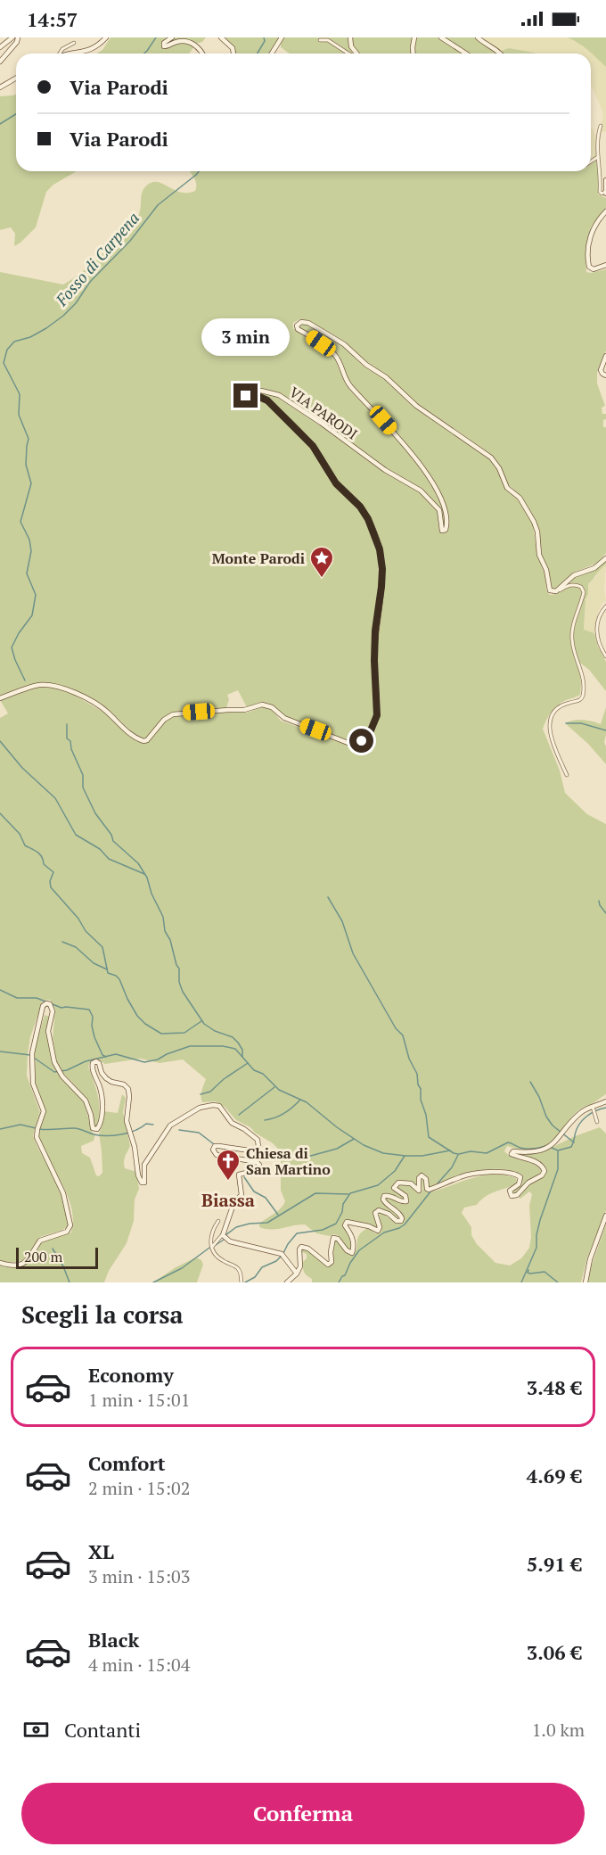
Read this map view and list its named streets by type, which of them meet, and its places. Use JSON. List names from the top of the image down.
{
  "streets": {
    "street": ["VIA PARODI"]
  },
  "districts": ["Biassa"],
  "water": ["Fosso di Carpena"],
  "places": {
    "place": ["Monte Parodi"],
    "church": ["Chiesa di San Martino"]
  },
  "scale_bar": "200 m",
  "page": {
    "status": "14:57",
    "banner": ["Via Parodi", "Via Parodi"],
    "bubble": "3 min",
    "scale": "200 m",
    "heading": "Scegli la corsa",
    "list": [
      {
        "name": "Economy",
        "note": "1 min · 15:01",
        "value": "3.48 €"
      },
      {
        "name": "Comfort",
        "note": "2 min · 15:02",
        "value": "4.69 €"
      },
      {
        "name": "XL",
        "note": "3 min · 15:03",
        "value": "5.91 €"
      },
      {
        "name": "Black",
        "note": "4 min · 15:04",
        "value": "3.06 €"
      }
    ],
    "pay": ["Contanti", "1.0 km"],
    "buttons": "Conferma"
  }
}
